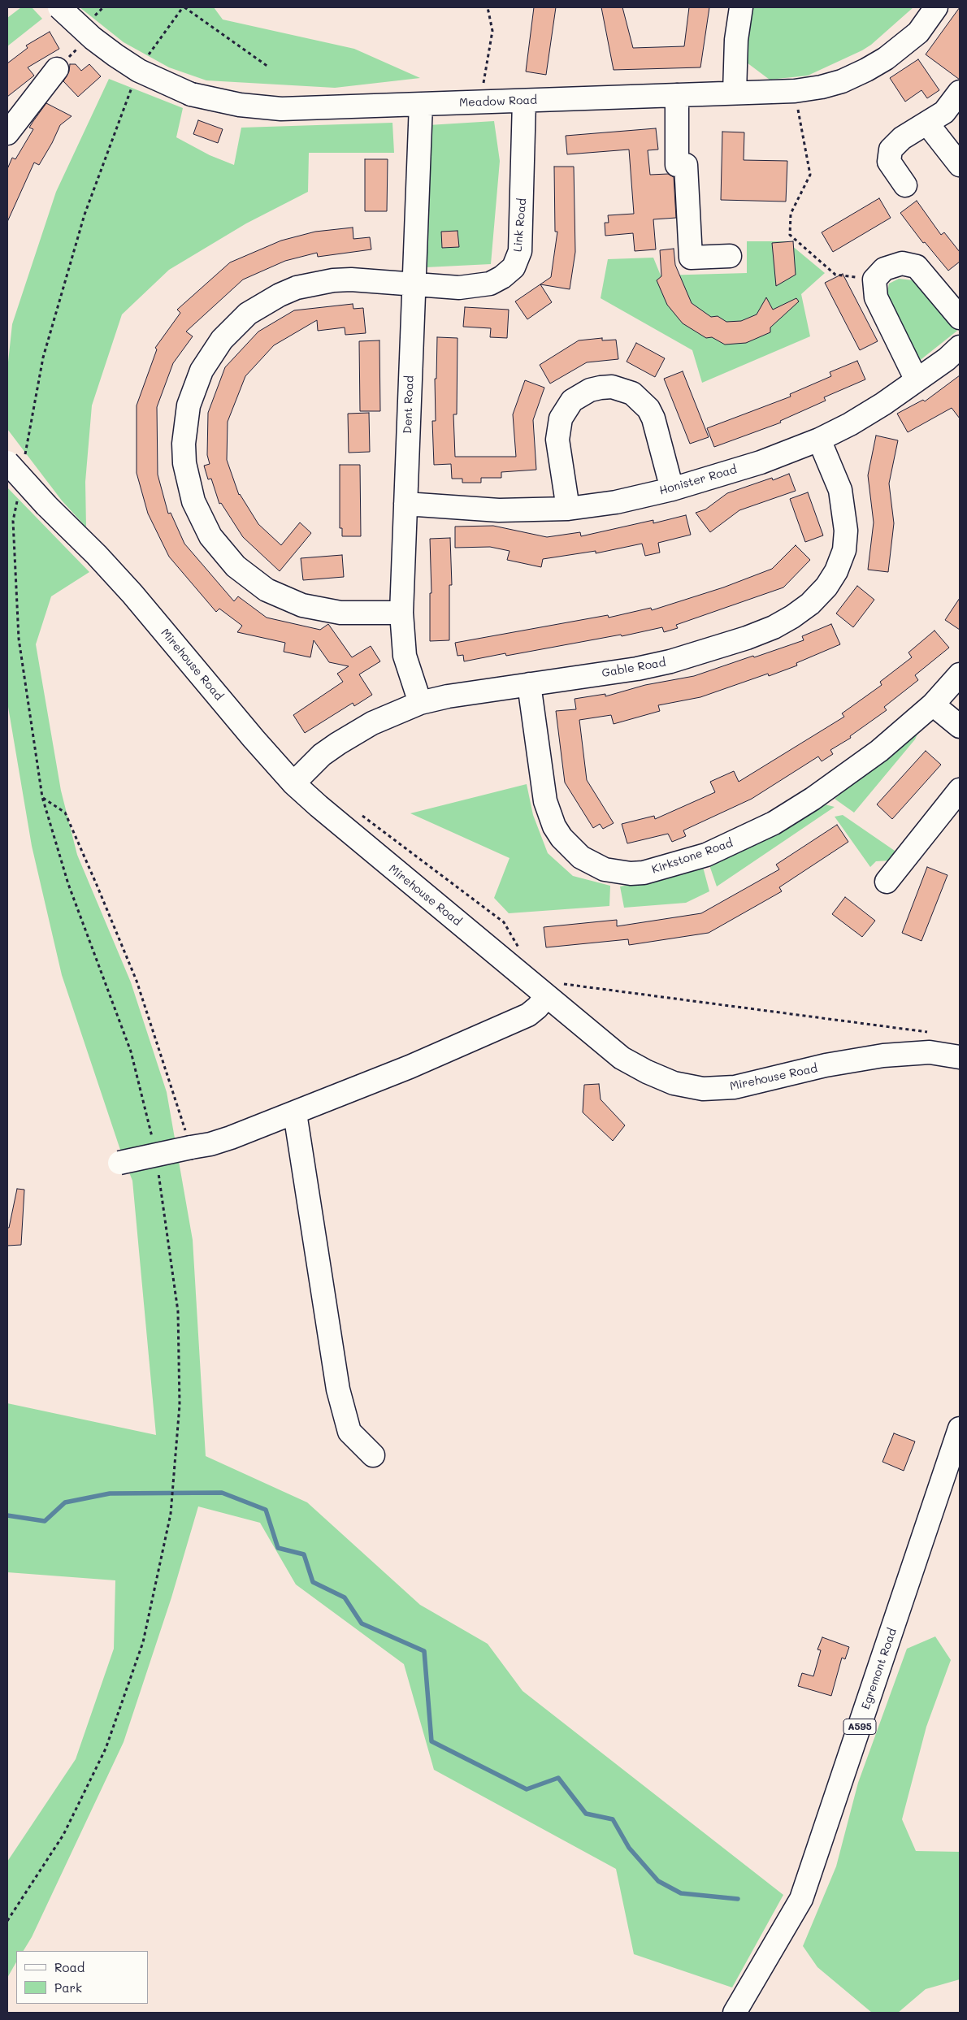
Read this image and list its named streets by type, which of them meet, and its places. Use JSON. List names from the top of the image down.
{
  "streets": {
    "main road": [
      "Meadow Road",
      "Link Road",
      "Dent Road",
      "Honister Road",
      "Mirehouse Road",
      "Gable Road",
      "Kirkstone Road",
      "Egremont Road",
      "A595"
    ]
  },
  "crossings": [
    ["Meadow Road", "Link Road"],
    ["Meadow Road", "Dent Road"],
    ["Link Road", "Dent Road"],
    ["Dent Road", "Honister Road"],
    ["Dent Road", "Gable Road"],
    ["Honister Road", "Gable Road"],
    ["Mirehouse Road", "Gable Road"],
    ["Gable Road", "Kirkstone Road"]
  ],
  "legend": ["Road", "Park"]
}
